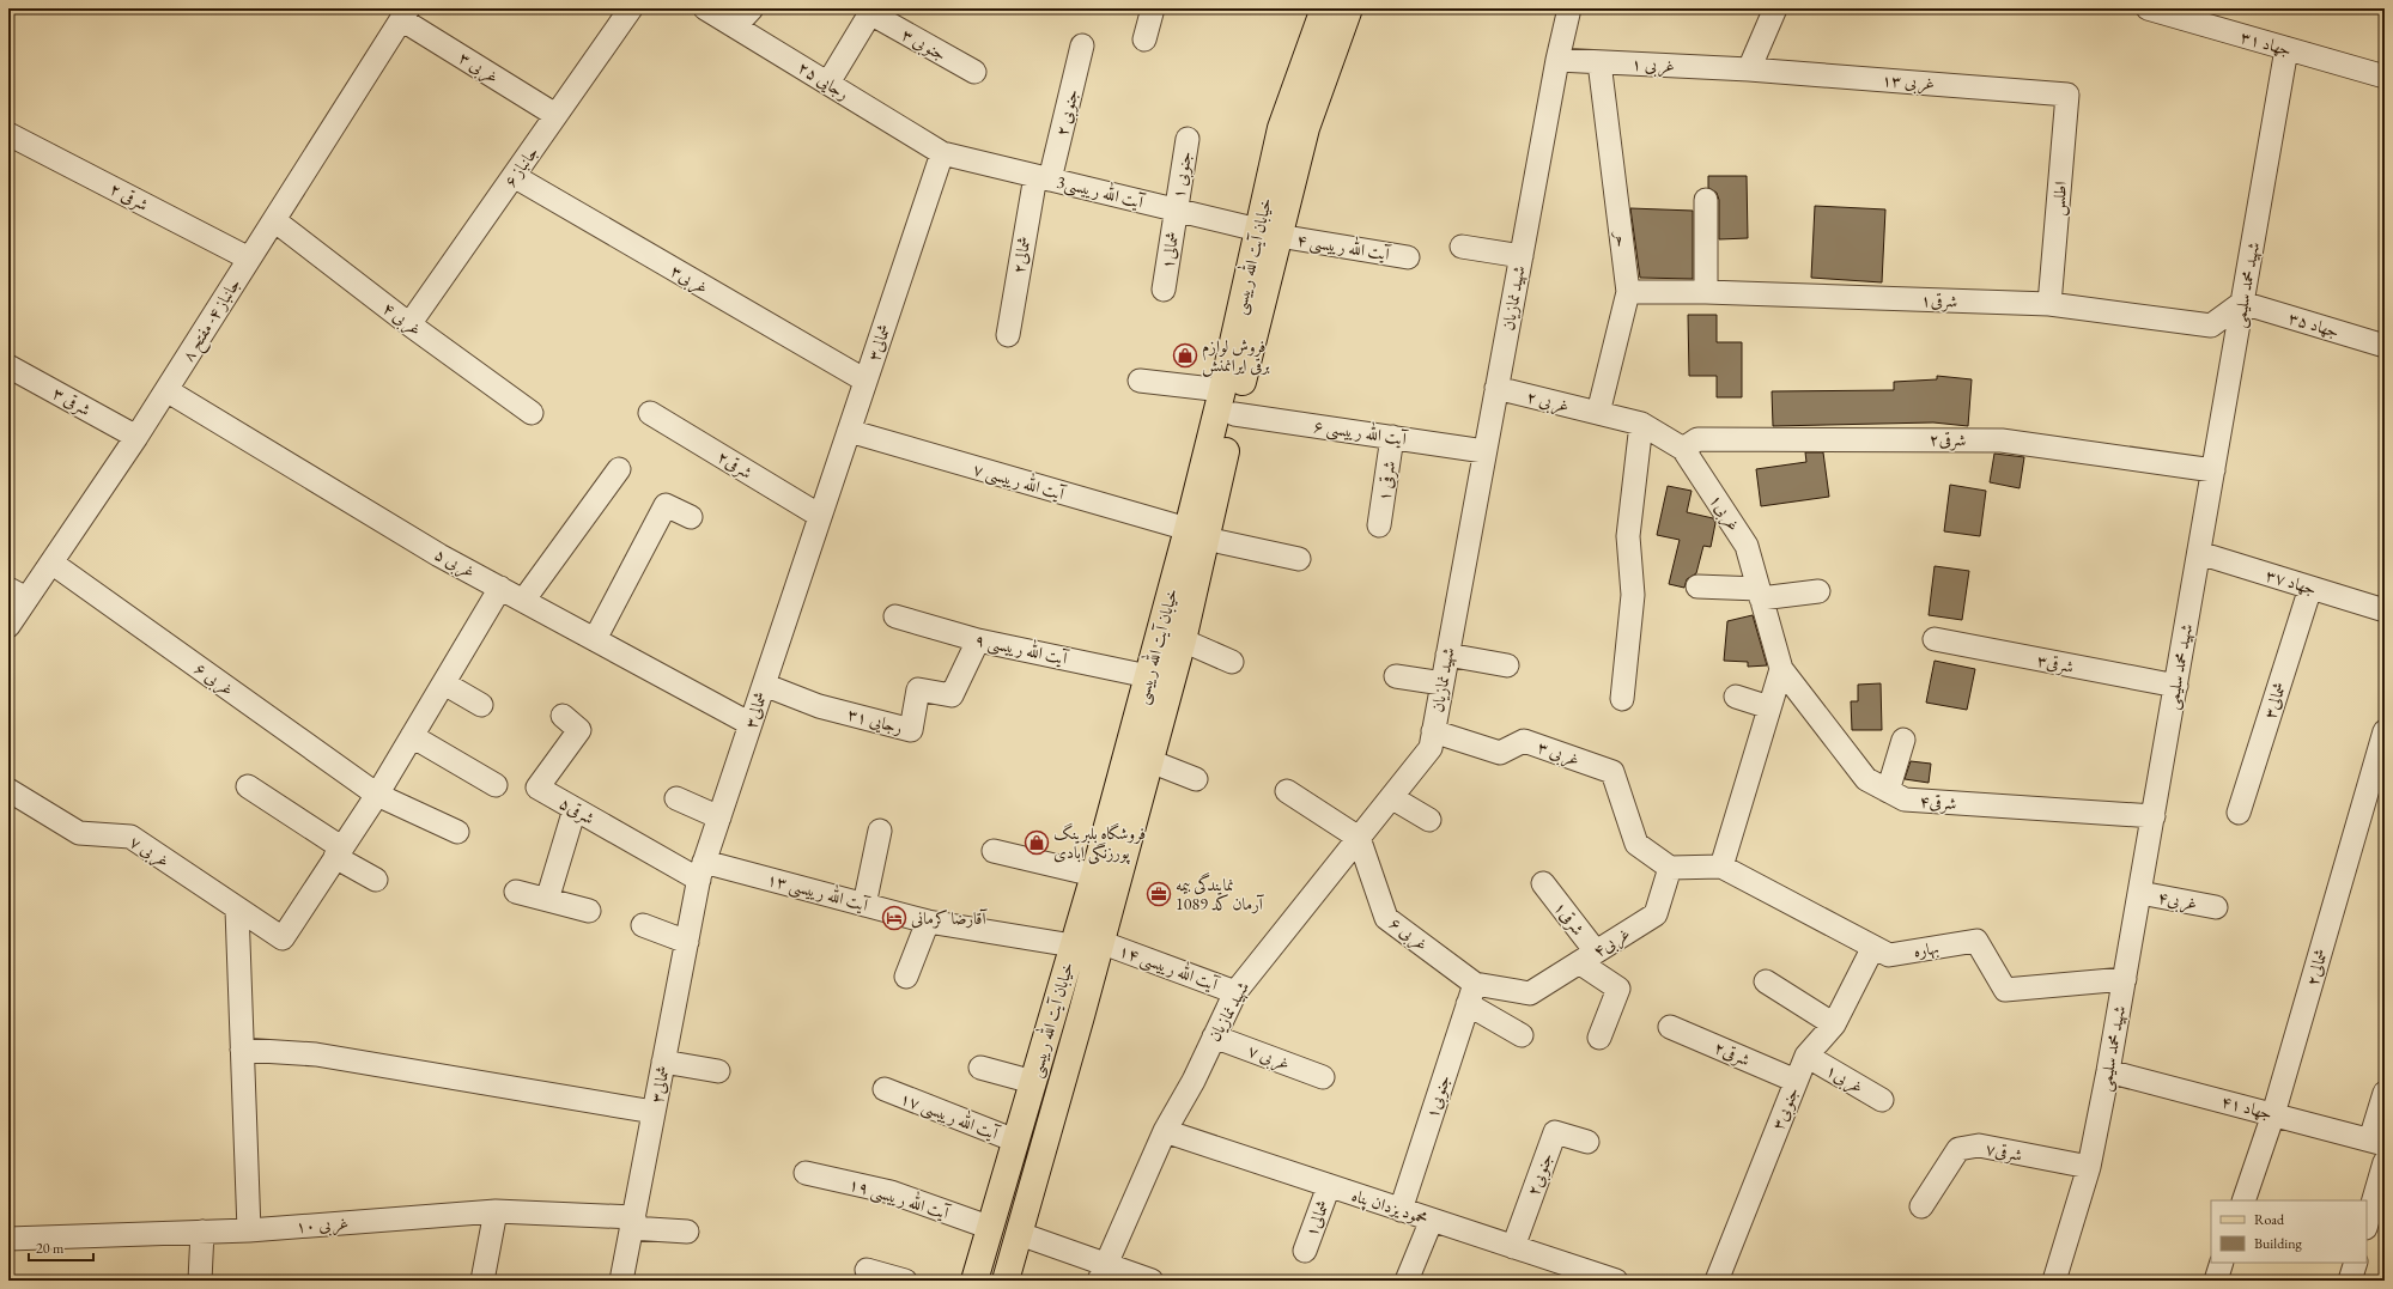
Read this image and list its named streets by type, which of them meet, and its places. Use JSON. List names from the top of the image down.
{
  "streets": {
    "main road": ["خیابان آیت الله رییسی"],
    "street": [
      "جهاد ۳۱",
      "جنوبی ۳",
      "غربی ۱",
      "غربی ۳",
      "رجایی ۲۵",
      "غربی ۱۳",
      "جنوبی ۲",
      "جانباز ۶",
      "جنوبی ۱",
      "آیت الله رییسی3",
      "شرقی ۲",
      "اطلس",
      "حر",
      "آیت الله رییسی ۴",
      "شمالی۱",
      "شمالی۲",
      "غربی۳",
      "شهید محمد سلیمی",
      "شهید نمازیان",
      "شرقی۱",
      "غربی ۴",
      "جانباز ۴- مفتح ۸",
      "جهاد ۳۵",
      "شمالی۳",
      "شرقی ۳",
      "غربی ۲",
      "آیت الله رییسی ۶",
      "شرقی۲",
      "آیت الله رییسی ۷",
      "شرقی ۱",
      "غربی۱",
      "غربی ۵",
      "جهاد ۳۷",
      "آیت الله رییسی ۹",
      "شرقی۳",
      "غربی ۶",
      "رجایی ۳۱",
      "شرقی۴",
      "شرقی۵",
      "غربی ۷",
      "آیت الله رییسی ۱۳",
      "غربی۴",
      "بهاره",
      "آیت الله رییسی ۱۴",
      "جنوبی۱",
      "جهاد ۴۱",
      "جنوبی۳",
      "آیت الله رییسی ۱۷",
      "شرقی۷",
      "جنوبی۲",
      "آیت الله رییسی ۱۹",
      "محمود یزدان پناه",
      "غربی ۱۰"
    ]
  },
  "crossings": [
    ["جهاد ۳۱", "شهید محمد سلیمی"],
    ["جنوبی ۳", "رجایی ۲۵"],
    ["غربی ۱", "غربی ۱۳"],
    ["غربی ۱", "حر"],
    ["غربی ۱", "شهید نمازیان"],
    ["غربی ۳", "جانباز ۶"],
    ["غربی ۳", "شهید نمازیان"],
    ["غربی ۳", "جانباز ۴- مفتح ۸"],
    ["غربی ۳", "غربی۴"],
    ["رجایی ۲۵", "آیت الله رییسی3"],
    ["رجایی ۲۵", "شمالی۳"],
    ["غربی ۱۳", "اطلس"],
    ["جنوبی ۲", "آیت الله رییسی3"],
    ["جنوبی ۲", "شمالی۲"],
    ["جانباز ۶", "غربی۳"],
    ["جانباز ۶", "غربی ۴"],
    ["جنوبی ۱", "آیت الله رییسی3"],
    ["جنوبی ۱", "شمالی۱"],
    ["آیت الله رییسی3", "آیت الله رییسی ۴"],
    ["آیت الله رییسی3", "شمالی۱"],
    ["آیت الله رییسی3", "شمالی۲"],
    ["آیت الله رییسی3", "خیابان آیت الله رییسی"],
    ["آیت الله رییسی3", "شمالی۳"],
    ["شرقی ۲", "جانباز ۴- مفتح ۸"],
    ["اطلس", "شرقی۱"],
    ["حر", "شرقی۱"],
    ["حر", "غربی ۲"],
    ["حر", "غربی۱"],
    ["آیت الله رییسی ۴", "خیابان آیت الله رییسی"],
    ["شمالی۱", "محمود یزدان پناه"],
    ["شمالی۲", "جهاد ۴۱"],
    ["خیابان آیت الله رییسی", "آیت الله رییسی ۶"],
    ["خیابان آیت الله رییسی", "آیت الله رییسی ۷"],
    ["خیابان آیت الله رییسی", "آیت الله رییسی ۹"],
    ["خیابان آیت الله رییسی", "آیت الله رییسی ۱۳"],
    ["خیابان آیت الله رییسی", "آیت الله رییسی ۱۴"],
    ["خیابان آیت الله رییسی", "آیت الله رییسی ۱۷"],
    ["خیابان آیت الله رییسی", "آیت الله رییسی ۱۹"],
    ["غربی۳", "شمالی۳"],
    ["شهید محمد سلیمی", "شرقی۱"],
    ["شهید محمد سلیمی", "جهاد ۳۵"],
    ["شهید محمد سلیمی", "شرقی۲"],
    ["شهید محمد سلیمی", "جهاد ۳۷"],
    ["شهید محمد سلیمی", "شرقی۳"],
    ["شهید محمد سلیمی", "شرقی۴"],
    ["شهید محمد سلیمی", "غربی۴"],
    ["شهید محمد سلیمی", "بهاره"],
    ["شهید محمد سلیمی", "جهاد ۴۱"],
    ["شهید محمد سلیمی", "شرقی۷"],
    ["شهید نمازیان", "غربی ۲"],
    ["شهید نمازیان", "آیت الله رییسی ۶"],
    ["شهید نمازیان", "غربی ۶"],
    ["شهید نمازیان", "غربی ۷"],
    ["شهید نمازیان", "آیت الله رییسی ۱۴"],
    ["شهید نمازیان", "محمود یزدان پناه"],
    ["شرقی۱", "جهاد ۳۵"],
    ["شرقی۱", "غربی۴"],
    ["غربی ۴", "جانباز ۴- مفتح ۸"],
    ["جانباز ۴- مفتح ۸", "شرقی ۳"],
    ["جانباز ۴- مفتح ۸", "غربی ۵"],
    ["جانباز ۴- مفتح ۸", "غربی ۶"],
    ["شمالی۳", "شرقی۲"],
    ["شمالی۳", "آیت الله رییسی ۷"],
    ["شمالی۳", "غربی ۵"],
    ["شمالی۳", "جهاد ۳۷"],
    ["شمالی۳", "رجایی ۳۱"],
    ["شمالی۳", "شرقی۵"],
    ["شمالی۳", "آیت الله رییسی ۱۳"],
    ["شمالی۳", "غربی ۱۰"],
    ["غربی ۲", "غربی۱"],
    ["آیت الله رییسی ۶", "شرقی ۱"],
    ["شرقی۲", "غربی۱"],
    ["شرقی۲", "جنوبی۳"],
    ["غربی۱", "شرقی۴"],
    ["غربی۱", "جنوبی۳"],
    ["آیت الله رییسی ۹", "رجایی ۳۱"],
    ["غربی ۶", "غربی۴"],
    ["غربی ۶", "جنوبی۱"],
    ["شرقی۵", "آیت الله رییسی ۱۳"],
    ["غربی۴", "جنوبی۱"],
    ["بهاره", "جنوبی۳"],
    ["جنوبی۱", "محمود یزدان پناه"],
    ["جنوبی۲", "محمود یزدان پناه"]
  ],
  "places": {
    "shop": ["فروش لوازم برقی ایرانمنش", "فروشگاه بلبرینگ پورزنگی ابادی"],
    "office": ["نمایندگی بیمه آرمان کد 1089"],
    "hotel": ["آقارضا کرمانی"]
  },
  "legend": ["Road", "Building"],
  "scale_bar": "20 m"
}
